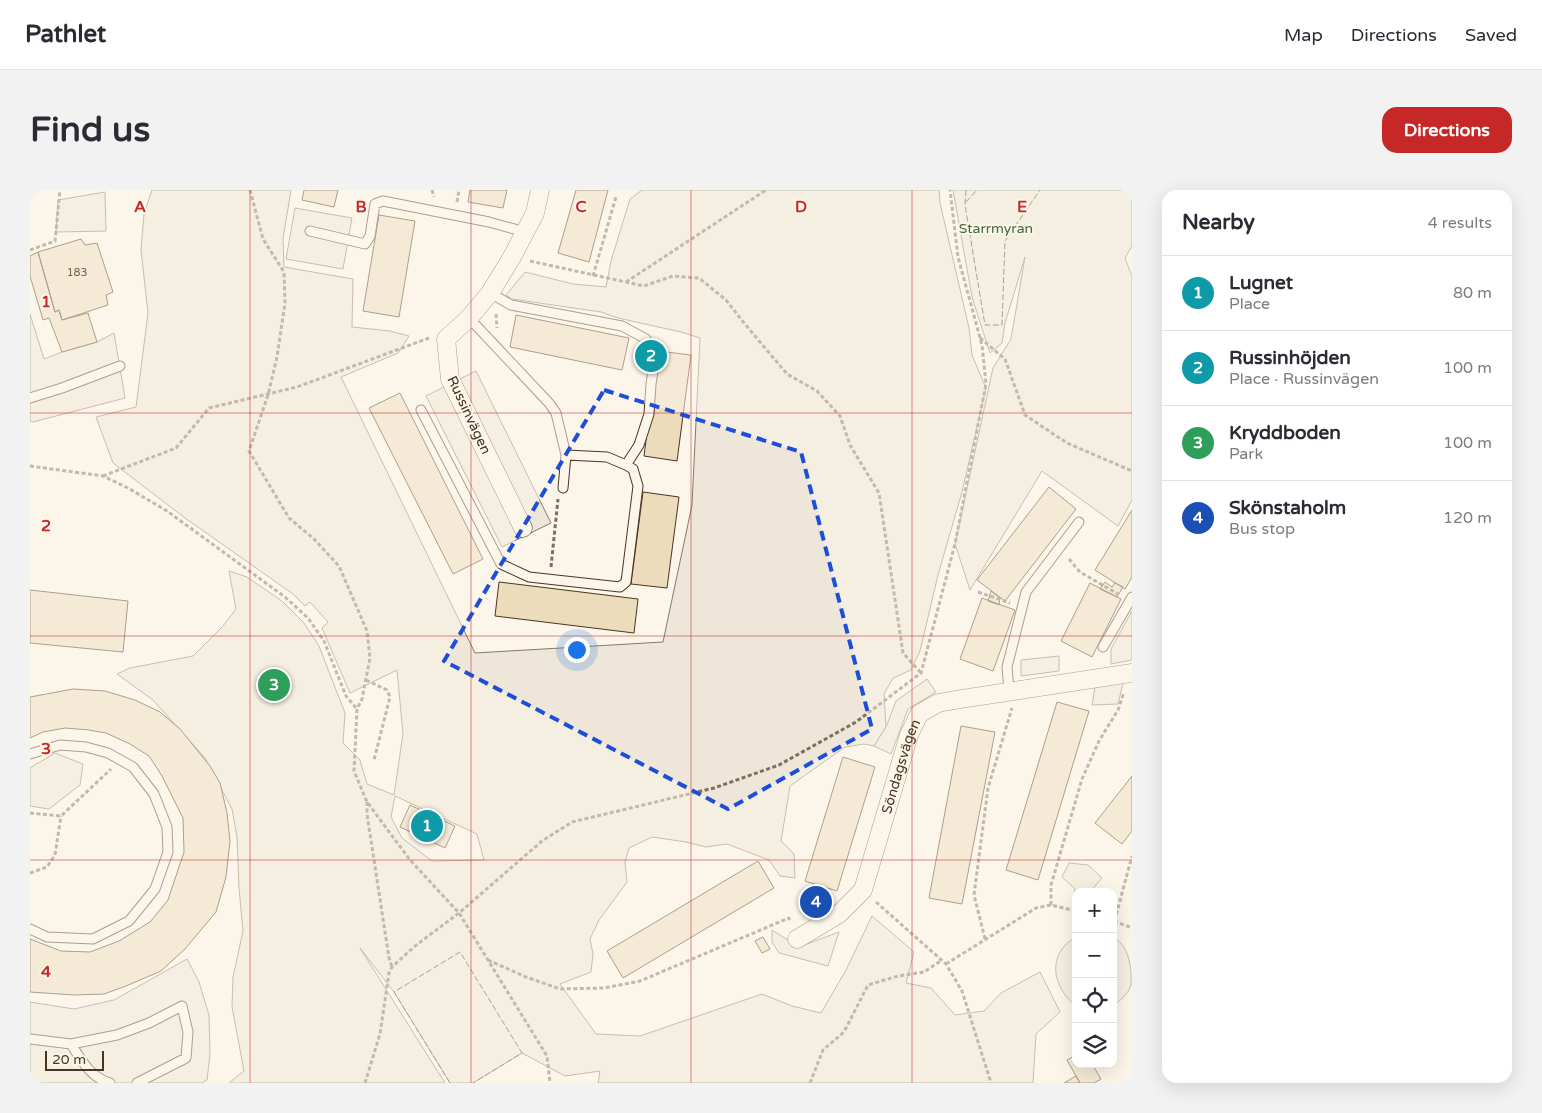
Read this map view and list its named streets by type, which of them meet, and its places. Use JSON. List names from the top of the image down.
{
  "streets": {
    "street": ["Russinvägen", "Söndagsvägen"]
  },
  "parks": ["Starrmyran"],
  "house_numbers": ["183"],
  "scale_bar": "20 m",
  "page": {
    "header": "Pathlet",
    "nav": ["Map", "Directions", "Saved"],
    "buttons": "Directions",
    "title": "Find us",
    "heading": ["Nearby", "4 results"],
    "list": [
      {
        "mark": "1",
        "name": "Lugnet",
        "note": "Place",
        "value": "80 m"
      },
      {
        "mark": "2",
        "name": "Russinhöjden",
        "note": "Place · Russinvägen",
        "value": "100 m"
      },
      {
        "mark": "3",
        "name": "Kryddboden",
        "note": "Park",
        "value": "100 m"
      },
      {
        "mark": "4",
        "name": "Skönstaholm",
        "note": "Bus stop",
        "value": "120 m"
      }
    ],
    "pins": [
      "2",
      "3",
      "1",
      "4"
    ],
    "map_buttons": ["+", "−"],
    "scale": "20 m"
  },
  "grid": {
    "columns": [
      "A",
      "B",
      "C",
      "D",
      "E"
    ],
    "rows": [
      "1",
      "2",
      "3",
      "4"
    ]
  }
}
